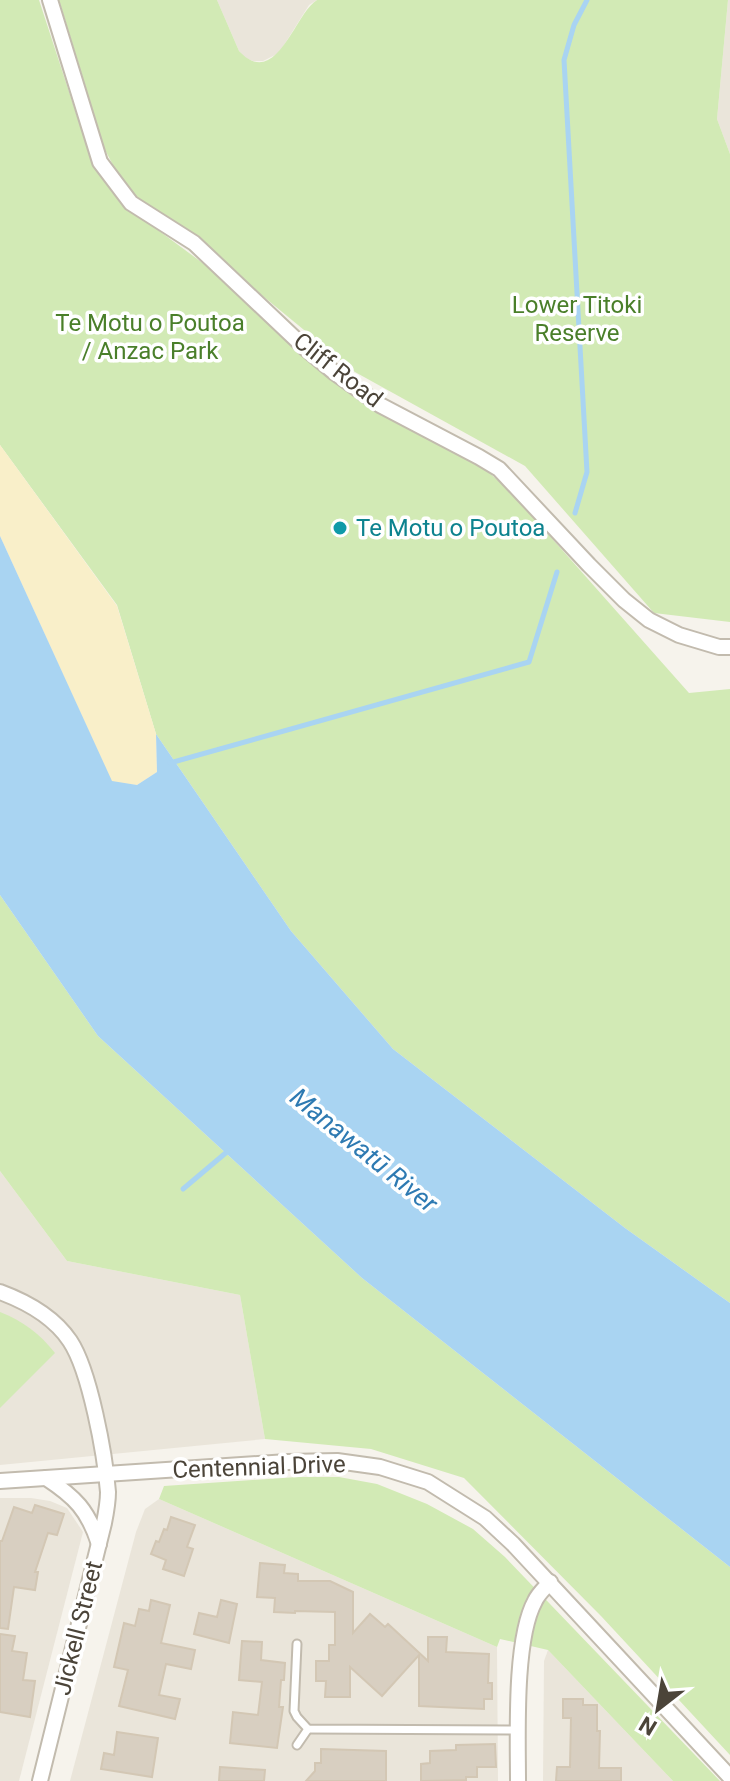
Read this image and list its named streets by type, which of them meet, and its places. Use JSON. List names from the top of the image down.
{
  "streets": {
    "street": ["Cliff Road", "Centennial Drive", "Jickell Street"]
  },
  "crossings": [
    ["Centennial Drive", "Jickell Street"]
  ],
  "water": ["Manawatū River"],
  "parks": ["Lower Titoki Reserve", "Te Motu o Poutoa / Anzac Park"],
  "places": ["Te Motu o Poutoa"],
  "north": "bottom left"
}
